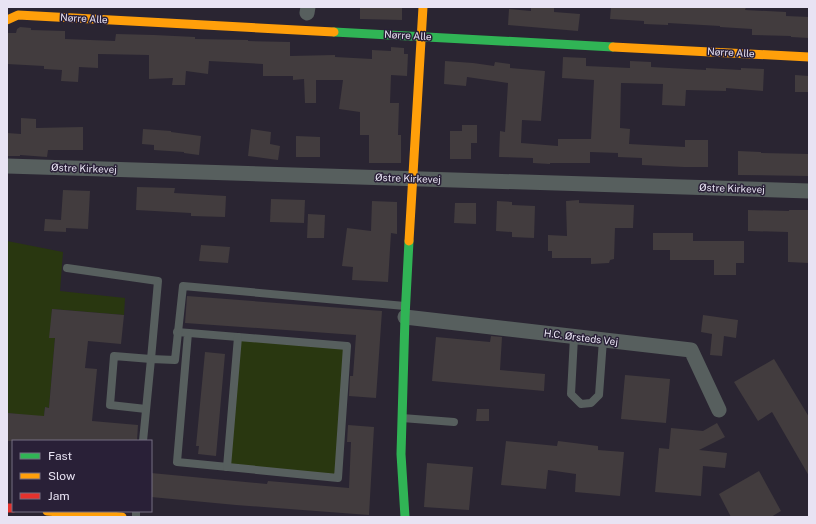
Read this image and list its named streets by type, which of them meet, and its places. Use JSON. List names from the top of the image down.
{
  "streets": {
    "street": ["Nørre Alle", "Østre Kirkevej", "H.C. Ørsteds Vej"]
  },
  "legend": ["Fast", "Slow", "Jam"]
}
